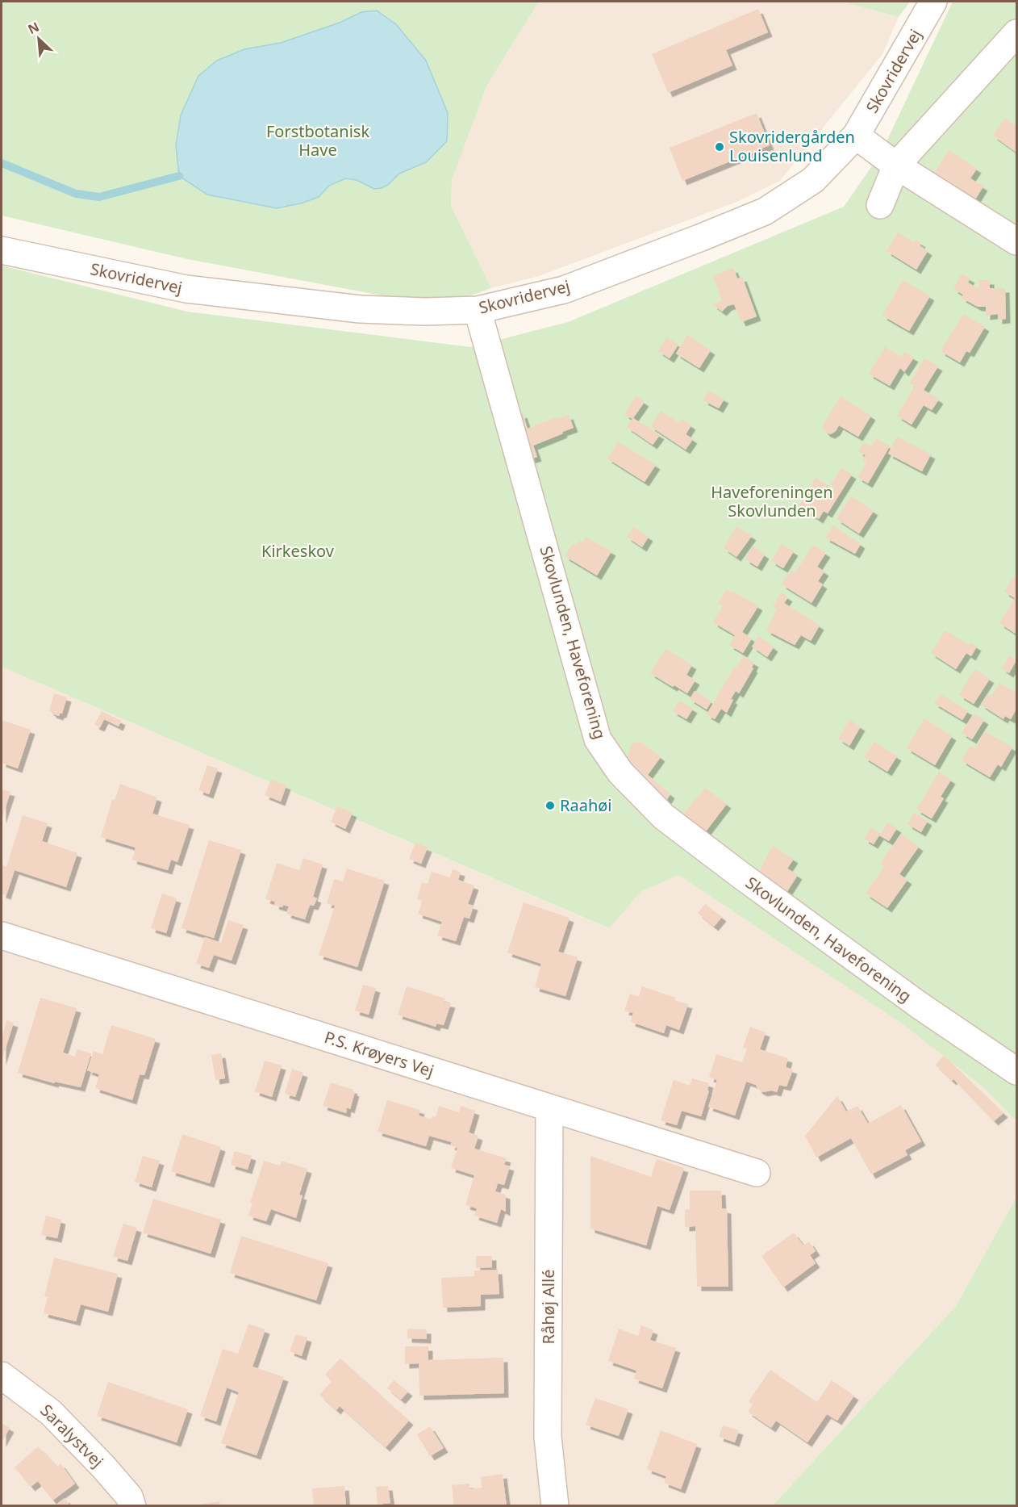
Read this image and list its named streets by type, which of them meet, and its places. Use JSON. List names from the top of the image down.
{
  "streets": {
    "street": [
      "Skovridervej",
      "Skovlunden, Haveforening",
      "P.S. Krøyers Vej",
      "Råhøj Allé",
      "Saralystvej"
    ]
  },
  "crossings": [
    ["Skovridervej", "Skovlunden, Haveforening"],
    ["P.S. Krøyers Vej", "Råhøj Allé"]
  ],
  "parks": ["Forstbotanisk Have", "Haveforeningen Skovlunden", "Kirkeskov"],
  "places": ["Skovridergården Louisenlund", "Raahøi"],
  "north": "top left"
}
